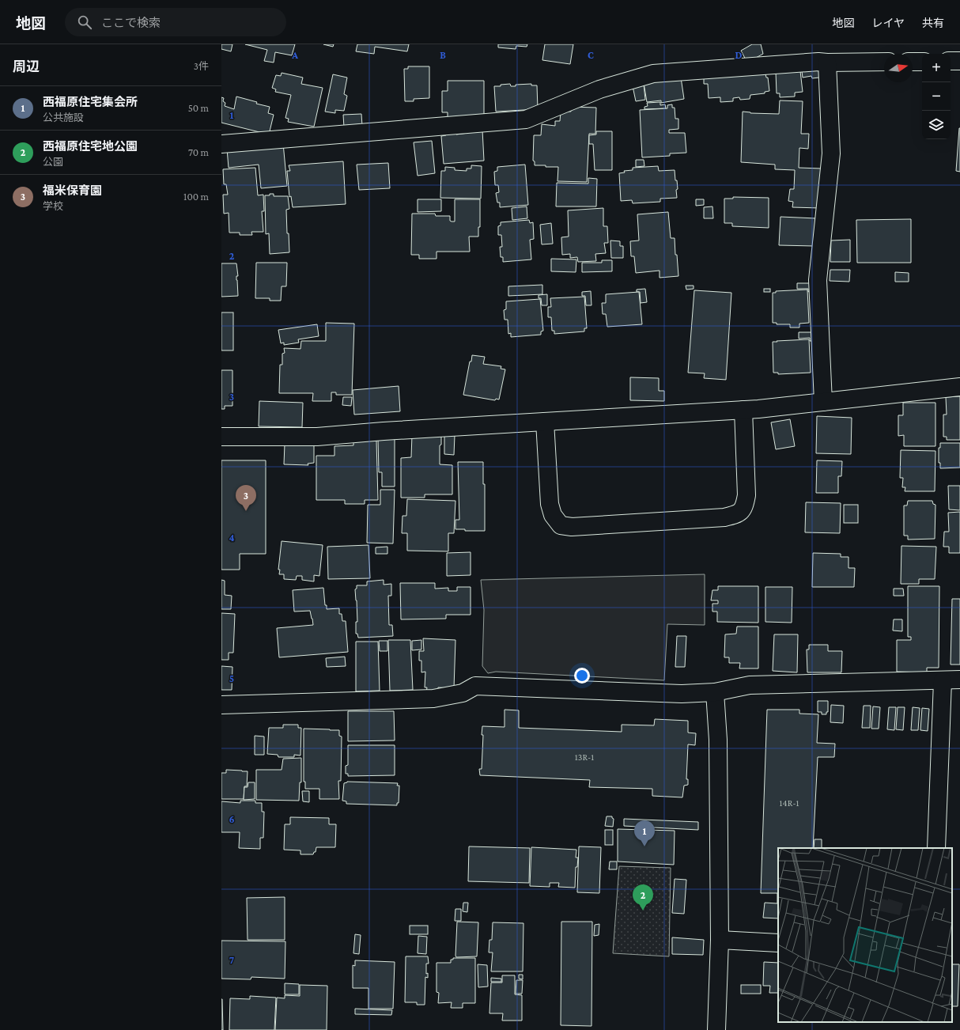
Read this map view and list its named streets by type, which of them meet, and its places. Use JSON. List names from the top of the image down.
{
  "house_numbers": ["13R-1", "14R-1"],
  "north": "right",
  "page": {
    "header": "地図",
    "search": "ここで検索",
    "nav": ["地図", "レイヤ", "共有"],
    "heading": ["周辺", "3件"],
    "map_buttons": ["+", "−"],
    "list": [
      {
        "mark": "1",
        "name": "西福原住宅集会所",
        "note": "公共施設",
        "value": "50 m"
      },
      {
        "mark": "2",
        "name": "西福原住宅地公園",
        "note": "公園",
        "value": "70 m"
      },
      {
        "mark": "3",
        "name": "福米保育園",
        "note": "学校",
        "value": "100 m"
      }
    ],
    "pins": ["3", "1", "2"]
  },
  "grid": {
    "columns": [
      "A",
      "B",
      "C",
      "D"
    ],
    "rows": [
      "1",
      "2",
      "3",
      "4",
      "5",
      "6",
      "7"
    ]
  }
}
